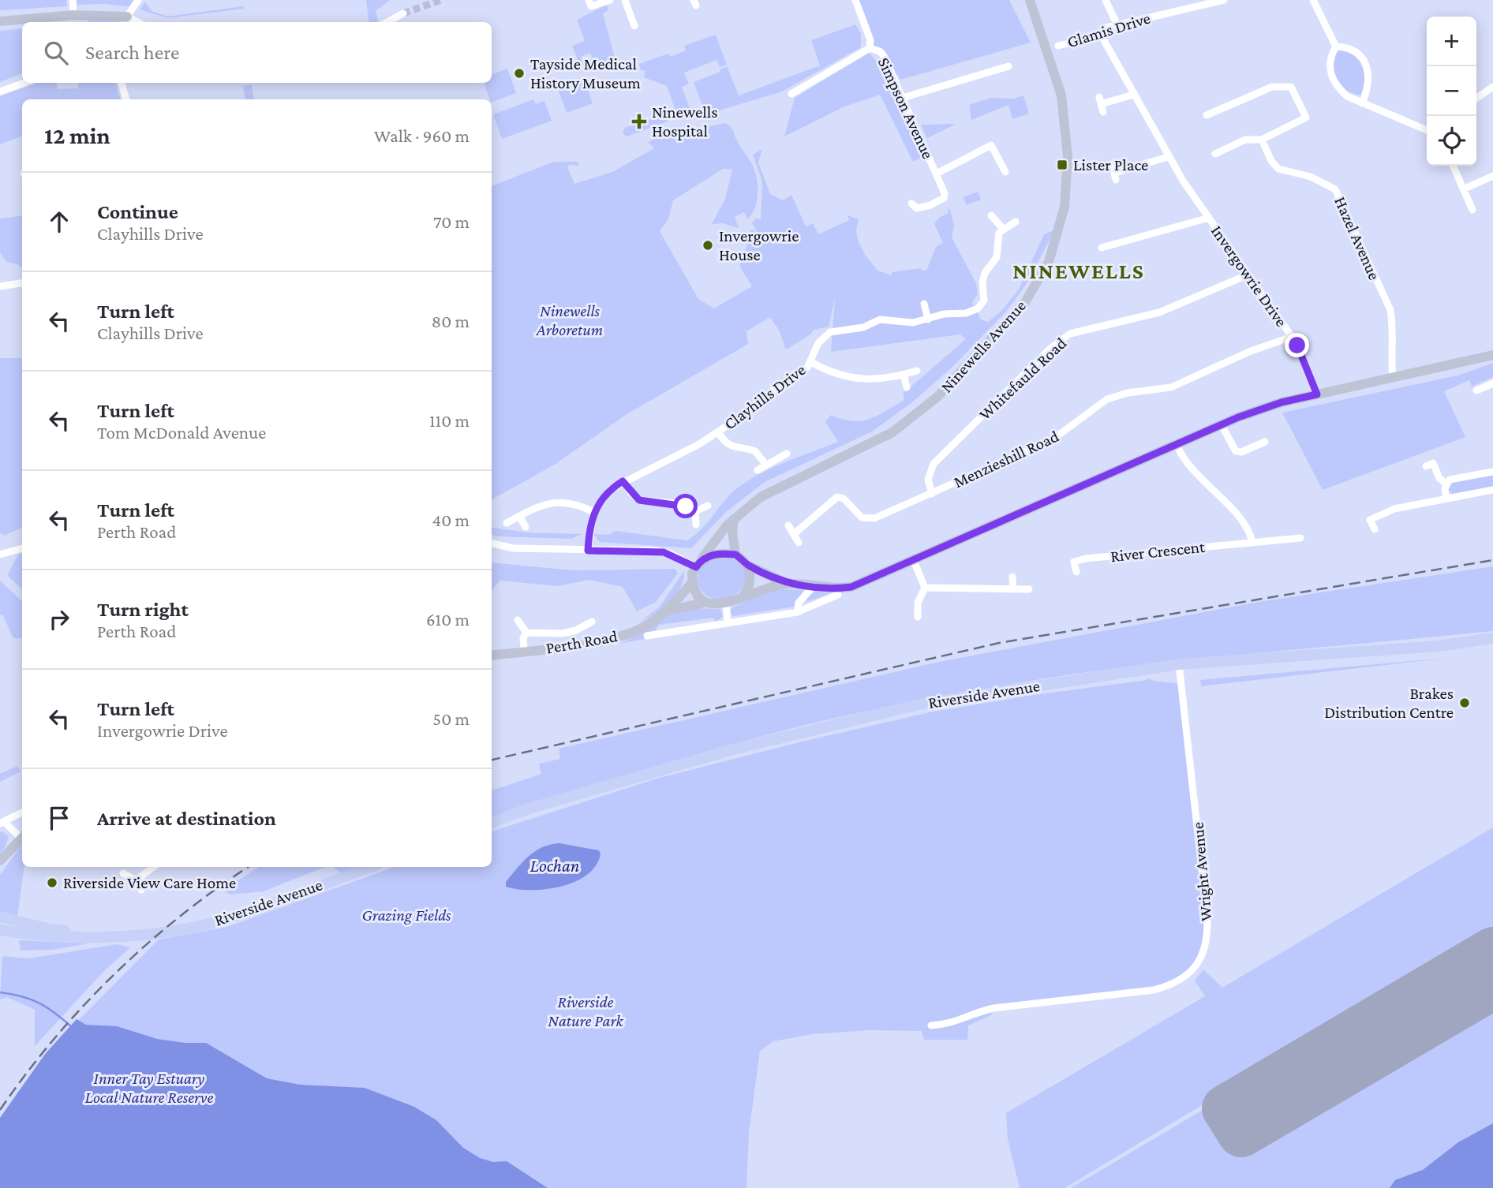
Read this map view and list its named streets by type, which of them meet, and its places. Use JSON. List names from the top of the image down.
{
  "streets": {
    "main road": ["Riverside Avenue"],
    "street": [
      "Glamis Drive",
      "Simpson Avenue",
      "Hazel Avenue",
      "Invergowrie Drive",
      "Ninewells Avenue",
      "Whitefauld Road",
      "Clayhills Drive",
      "Menzieshill Road",
      "River Crescent",
      "Perth Road",
      "Wright Avenue"
    ]
  },
  "crossings": [
    ["Glamis Drive", "Invergowrie Drive"],
    ["Hazel Avenue", "Perth Road"],
    ["Invergowrie Drive", "Whitefauld Road"],
    ["Invergowrie Drive", "Menzieshill Road"],
    ["Invergowrie Drive", "Perth Road"],
    ["Ninewells Avenue", "Perth Road"],
    ["Whitefauld Road", "Menzieshill Road"],
    ["Riverside Avenue", "Wright Avenue"]
  ],
  "districts": ["NINEWELLS"],
  "water": ["Lochan"],
  "parks": [
    "Ninewells Arboretum",
    "Grazing Fields",
    "Riverside Nature Park",
    "Inner Tay Estuary Local Nature Reserve"
  ],
  "places": {
    "other": [
      "Tayside Medical History Museum",
      "Invergowrie House",
      "Brakes Distribution Centre",
      "Riverside View Care Home"
    ],
    "health": ["Ninewells Hospital"],
    "transit": ["Lister Place"]
  },
  "page": {
    "map_buttons": ["+", "−"],
    "search": "Search here",
    "heading": ["12 min", "Walk · 960 m"],
    "list": [
      ["Continue", "Clayhills Drive", "70 m"],
      ["Turn left", "Clayhills Drive", "80 m"],
      ["Turn left", "Tom McDonald Avenue", "110 m"],
      ["Turn left", "Perth Road", "40 m"],
      ["Turn right", "Perth Road", "610 m"],
      ["Turn left", "Invergowrie Drive", "50 m"],
      "Arrive at destination"
    ]
  }
}
